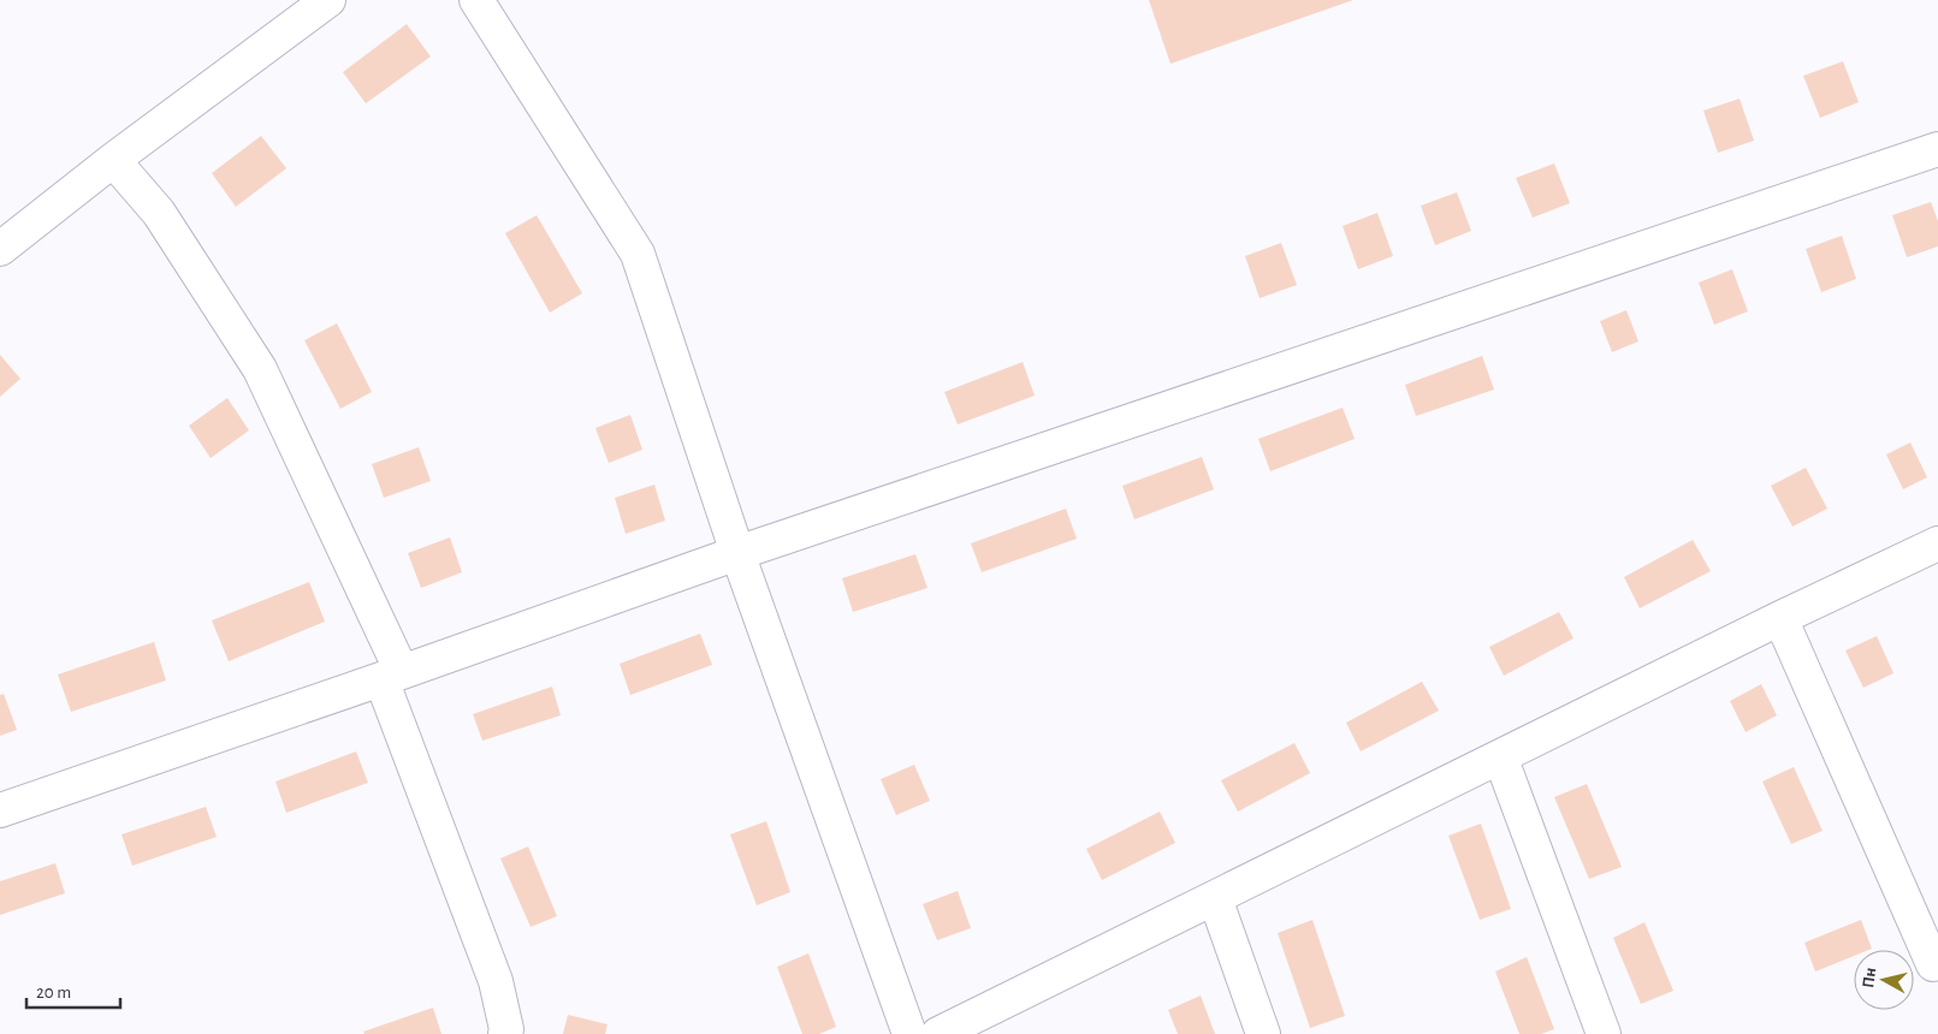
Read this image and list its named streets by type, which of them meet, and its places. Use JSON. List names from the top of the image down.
{
  "scale_bar": "20 m",
  "north": "left"
}
